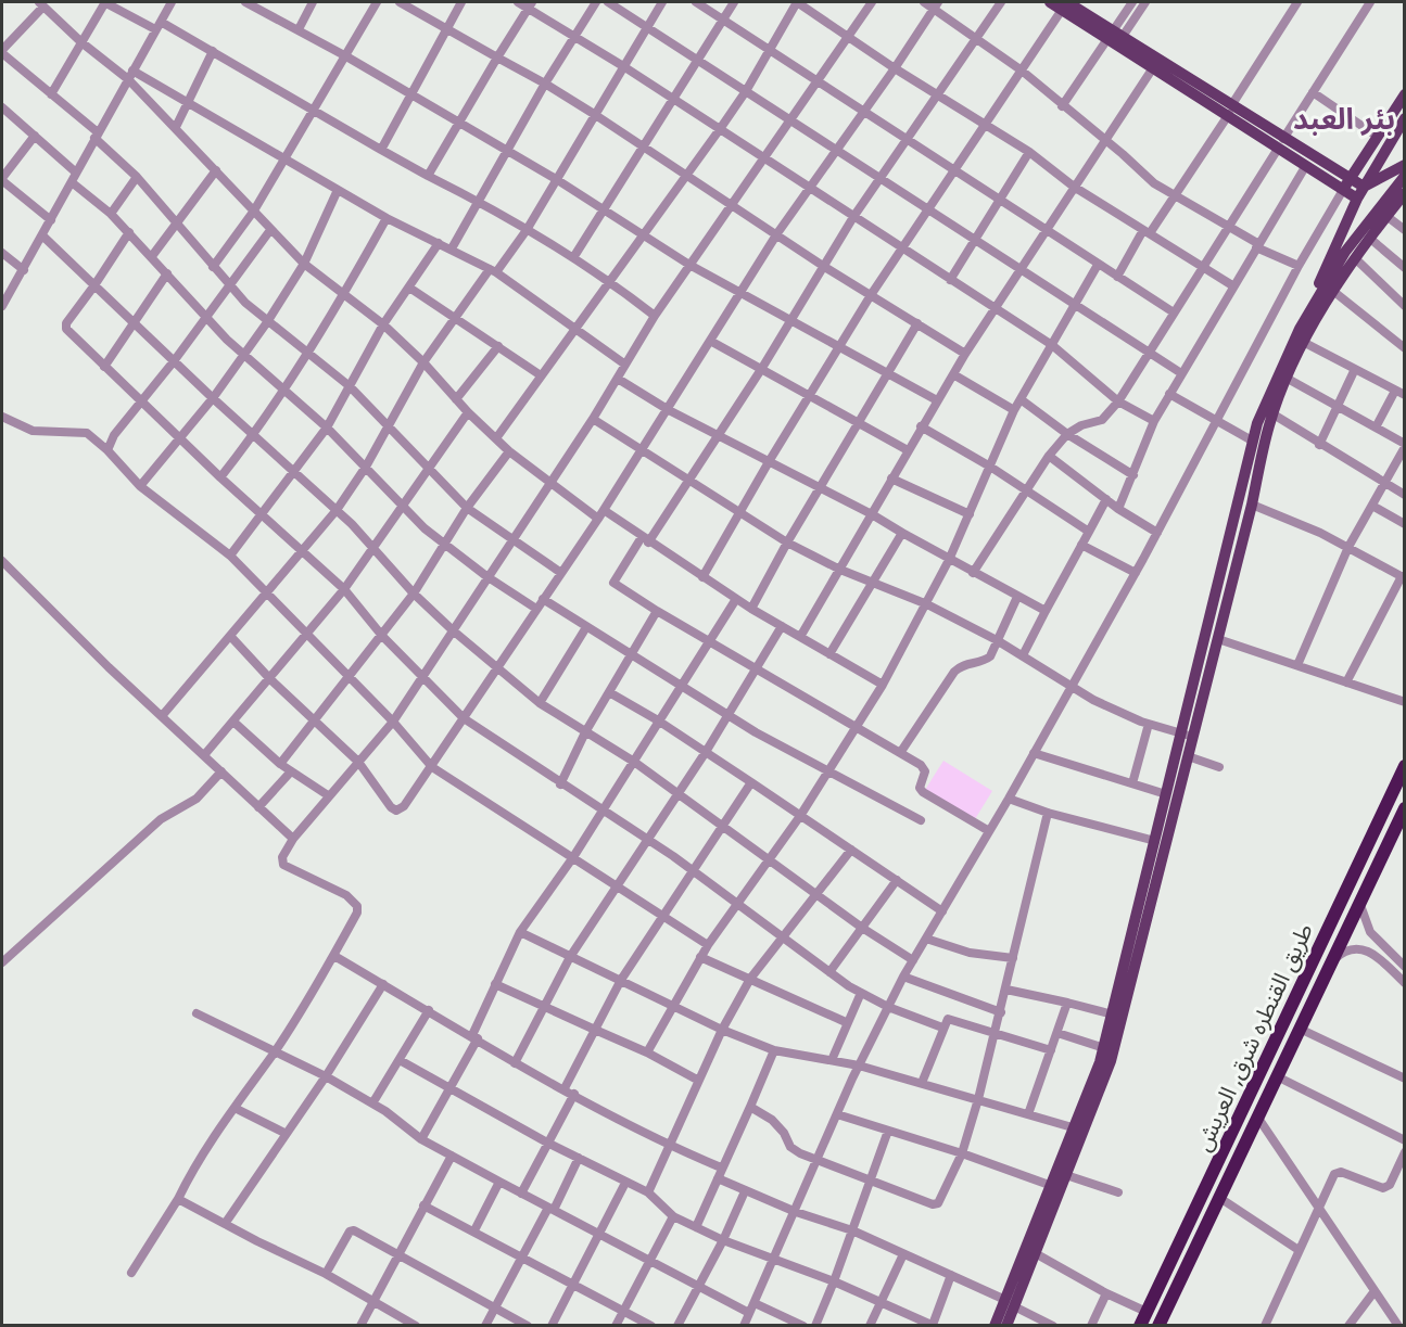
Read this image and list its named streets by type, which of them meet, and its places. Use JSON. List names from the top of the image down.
{
  "streets": {
    "highway": ["طريق القنطره شرق, العريش"]
  },
  "districts": ["بئر العبد"]
}
